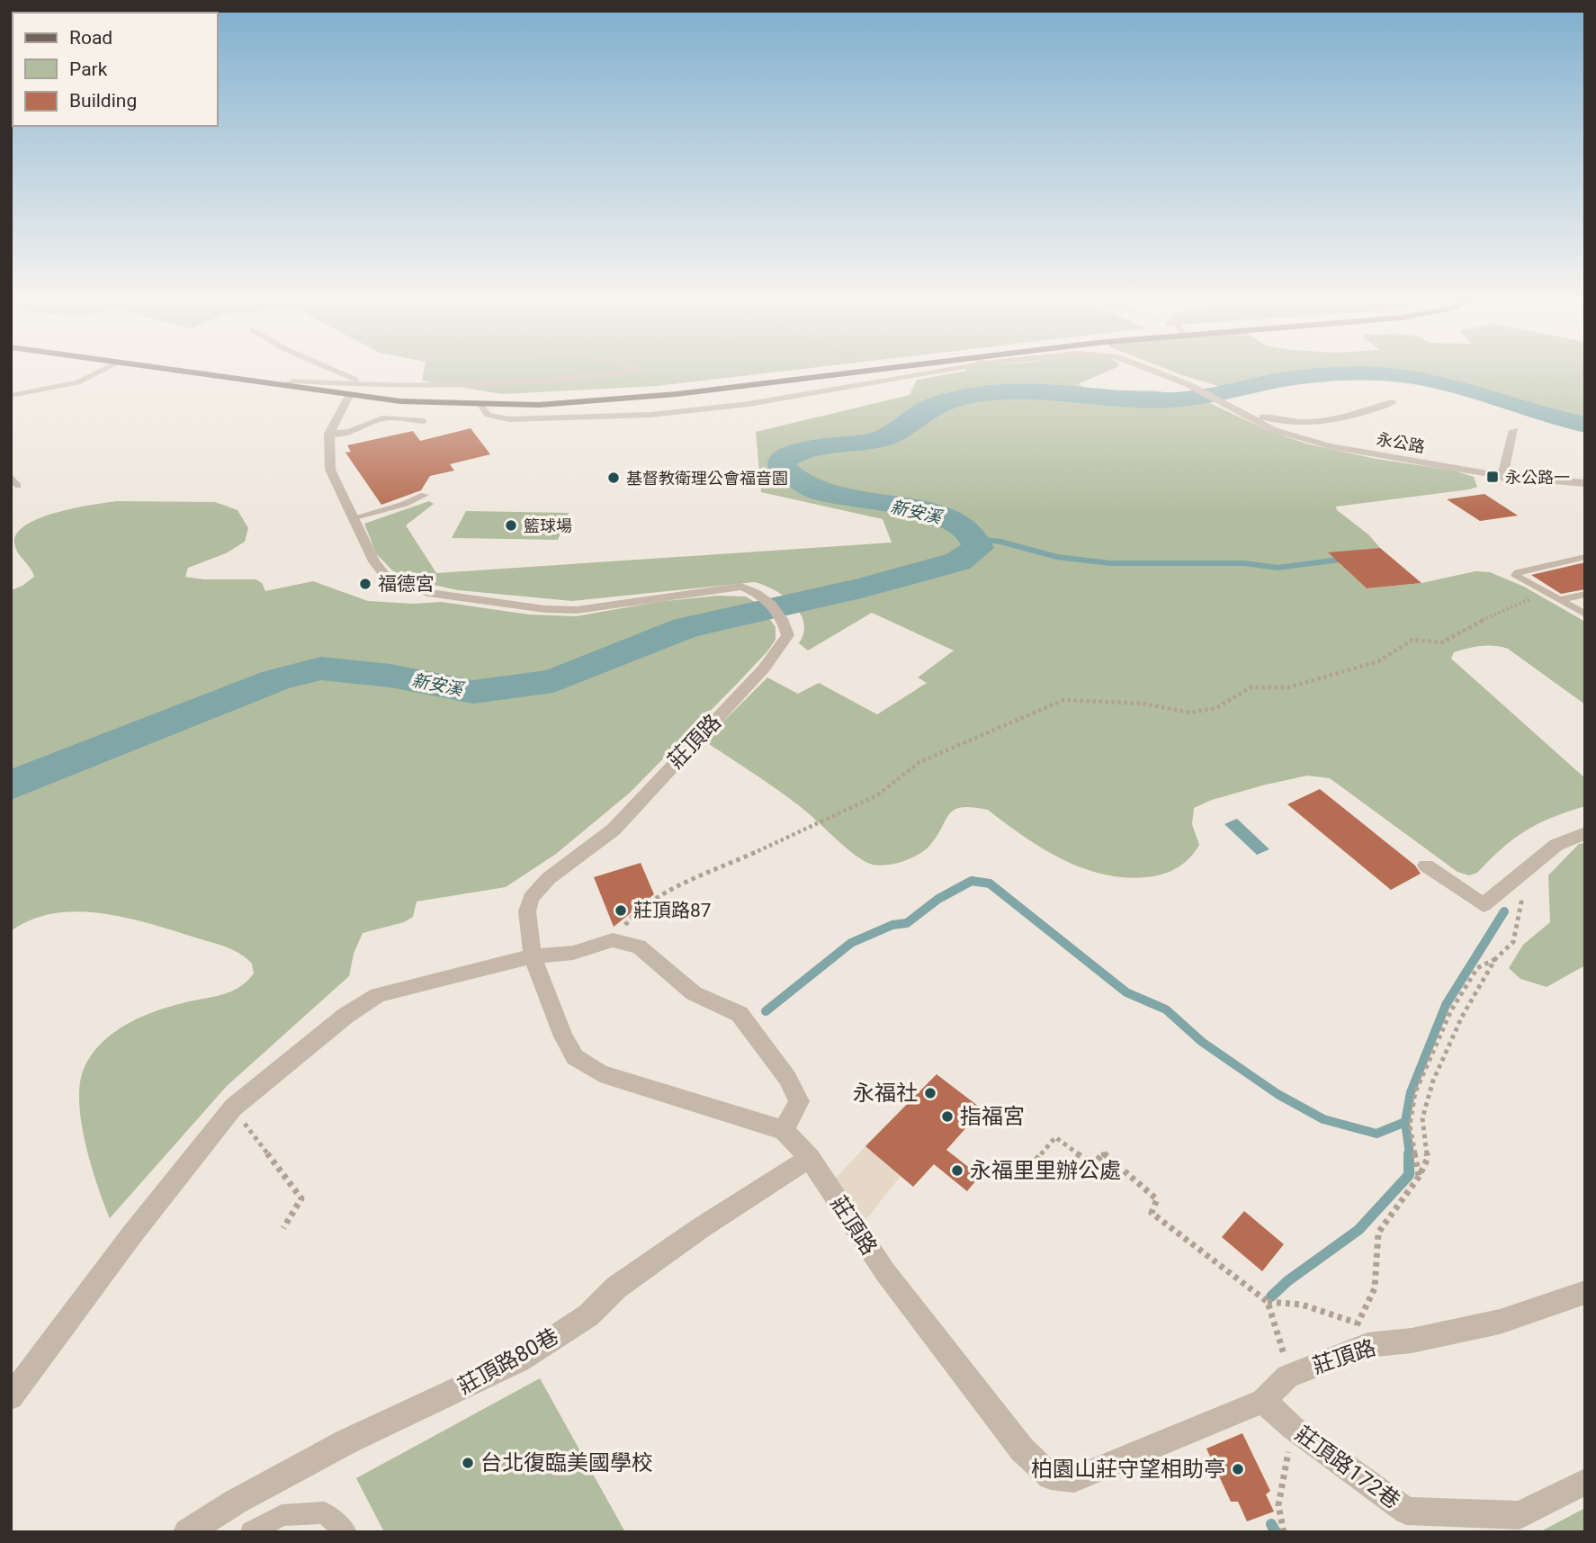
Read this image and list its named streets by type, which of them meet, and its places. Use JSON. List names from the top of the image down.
{
  "streets": {
    "street": [
      "永公路",
      "莊頂路",
      "莊頂路80巷",
      "莊頂路172巷"
    ]
  },
  "crossings": [
    ["莊頂路", "莊頂路80巷"],
    ["莊頂路", "莊頂路172巷"]
  ],
  "water": ["新安溪"],
  "places": {
    "transit": ["永公路一"],
    "other": [
      "基督教衛理公會福音園",
      "籃球場",
      "福德宮",
      "莊頂路87",
      "永福社",
      "指福宮",
      "永福里里辦公處",
      "台北復臨美國學校",
      "柏園山莊守望相助亭"
    ]
  },
  "legend": ["Road", "Park", "Building"]
}
